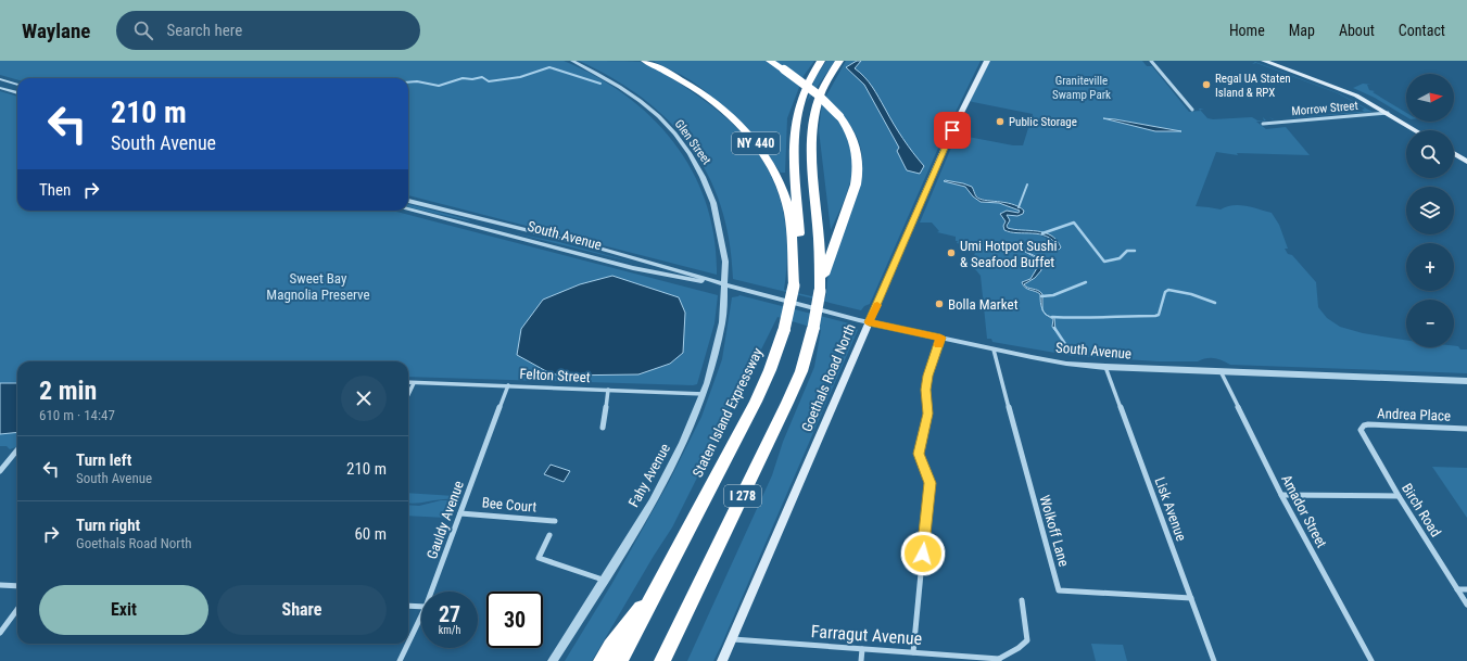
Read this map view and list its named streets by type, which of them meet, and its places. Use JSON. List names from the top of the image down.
{
  "streets": {
    "highway": ["NY 440", "Staten Island Expressway", "I 278"],
    "main road": ["Goethals Road North"],
    "street": [
      "Morrow Street",
      "Glen Street",
      "South Avenue",
      "Felton Street",
      "Andrea Place",
      "Fahy Avenue",
      "Bee Court",
      "Lisk Avenue",
      "Birch Road",
      "Amador Street",
      "Gauldy Avenue",
      "Wolkoff Lane",
      "Farragut Avenue"
    ]
  },
  "crossings": [
    ["Glen Street", "South Avenue"],
    ["Glen Street", "Fahy Avenue"],
    ["NY 440", "Staten Island Expressway"],
    ["South Avenue", "Goethals Road North"],
    ["South Avenue", "Fahy Avenue"],
    ["South Avenue", "Lisk Avenue"],
    ["South Avenue", "Amador Street"],
    ["South Avenue", "Wolkoff Lane"],
    ["Felton Street", "Fahy Avenue"],
    ["Felton Street", "Gauldy Avenue"],
    ["Goethals Road North", "Farragut Avenue"],
    ["Andrea Place", "Birch Road"],
    ["Bee Court", "Gauldy Avenue"],
    ["Lisk Avenue", "Wolkoff Lane"]
  ],
  "parks": ["Graniteville Swamp Park", "Sweet Bay Magnolia Preserve"],
  "places": [
    "Regal UA Staten Island & RPX",
    "Public Storage",
    "Umi Hotpot Sushi & Seafood Buffet",
    "Bolla Market"
  ],
  "north": "right",
  "page": {
    "header": "Waylane",
    "search": "Search here",
    "nav": [
      "Home",
      "Map",
      "About",
      "Contact"
    ],
    "map_buttons": ["+", "−"],
    "turn": ["210 m", "South Avenue"],
    "then": "Then",
    "heading": ["2 min", "610 m · 14:47"],
    "list": [
      {
        "name": "Turn left",
        "note": "South Avenue",
        "value": "210 m"
      },
      {
        "name": "Turn right",
        "note": "Goethals Road North",
        "value": "60 m"
      }
    ],
    "buttons": ["Exit", "Share"],
    "speed": "27 km/h",
    "limit": "30"
  }
}
